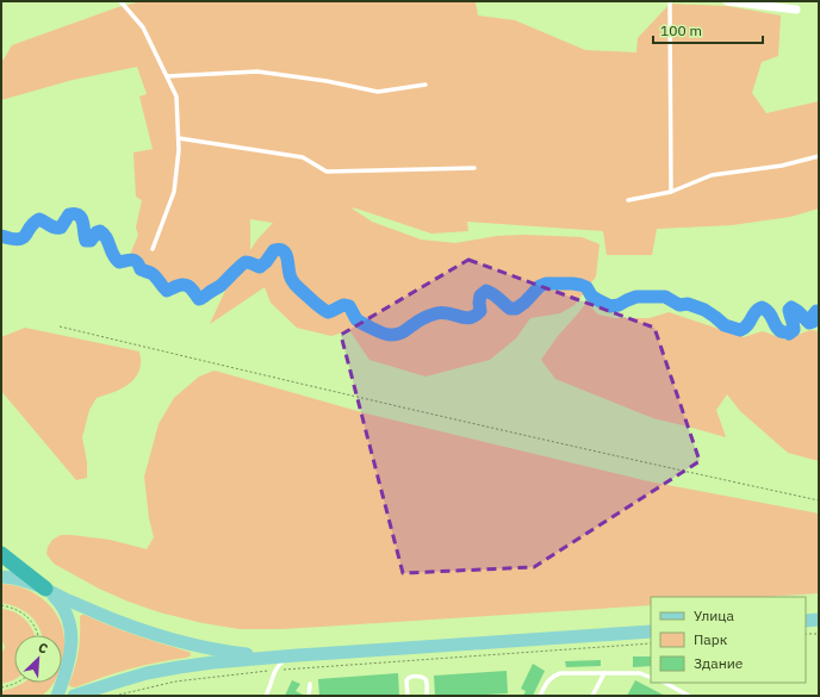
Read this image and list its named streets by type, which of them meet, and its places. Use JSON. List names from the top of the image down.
{
  "legend": ["Улица", "Парк", "Здание"],
  "scale_bar": "100 m",
  "north": "top right"
}
